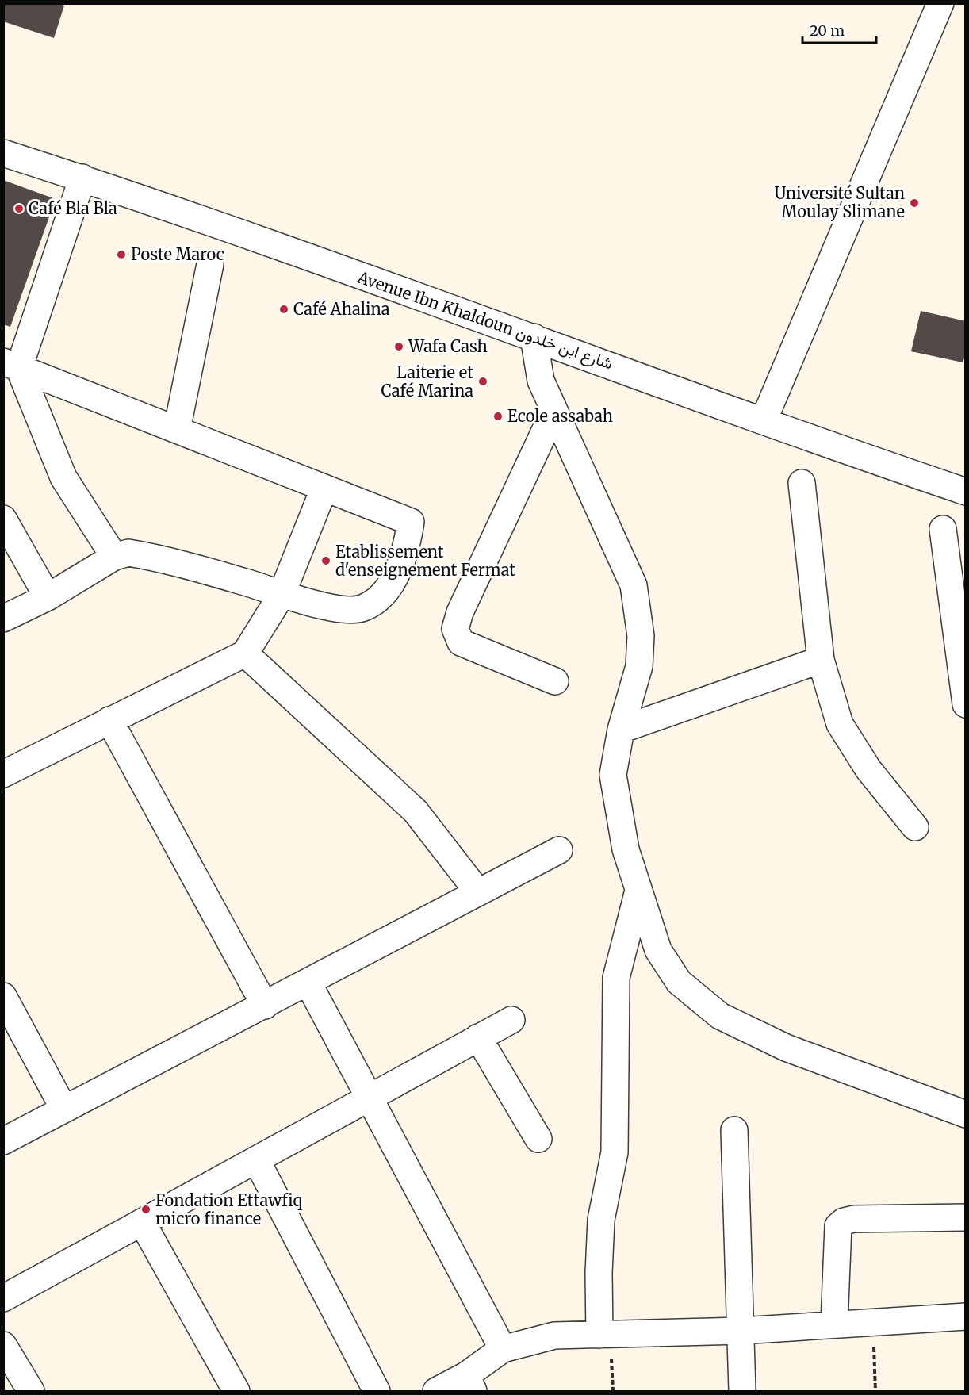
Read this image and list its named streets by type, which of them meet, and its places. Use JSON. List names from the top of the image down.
{
  "streets": {
    "street": ["Avenue Ibn Khaldoun شارع ابن خلدون"]
  },
  "places": [
    "Université Sultan Moulay Slimane",
    "Café Bla Bla",
    "Poste Maroc",
    "Café Ahalina",
    "Wafa Cash",
    "Laiterie et Café Marina",
    "Ecole assabah",
    "Etablissement d'enseignement Fermat",
    "Fondation Ettawfiq micro finance"
  ],
  "scale_bar": "20 m"
}
